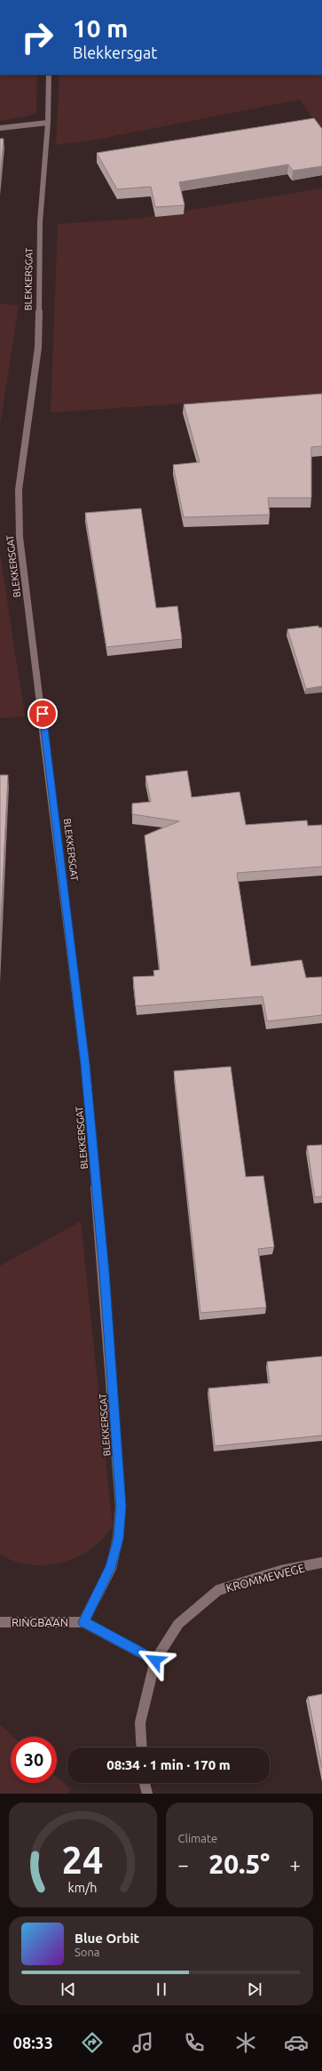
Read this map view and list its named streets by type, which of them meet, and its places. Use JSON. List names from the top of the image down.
{
  "streets": {
    "street": ["BLEKKERSGAT", "KROMMEWEGE", "RINGBAAN"]
  },
  "crossings": [
    ["BLEKKERSGAT", "RINGBAAN"],
    ["KROMMEWEGE", "RINGBAAN"]
  ],
  "page": {
    "turn": ["10 m", "Blekkersgat"],
    "limit": "30",
    "trip": "08:34 · 1 min · 170 m",
    "tile": "Climate",
    "heat": ["−", "20.5°", "+"],
    "song": ["Blue Orbit", "Sona"],
    "tabs": "08:33",
    "gauge": ["24", "km/h"]
  }
}
